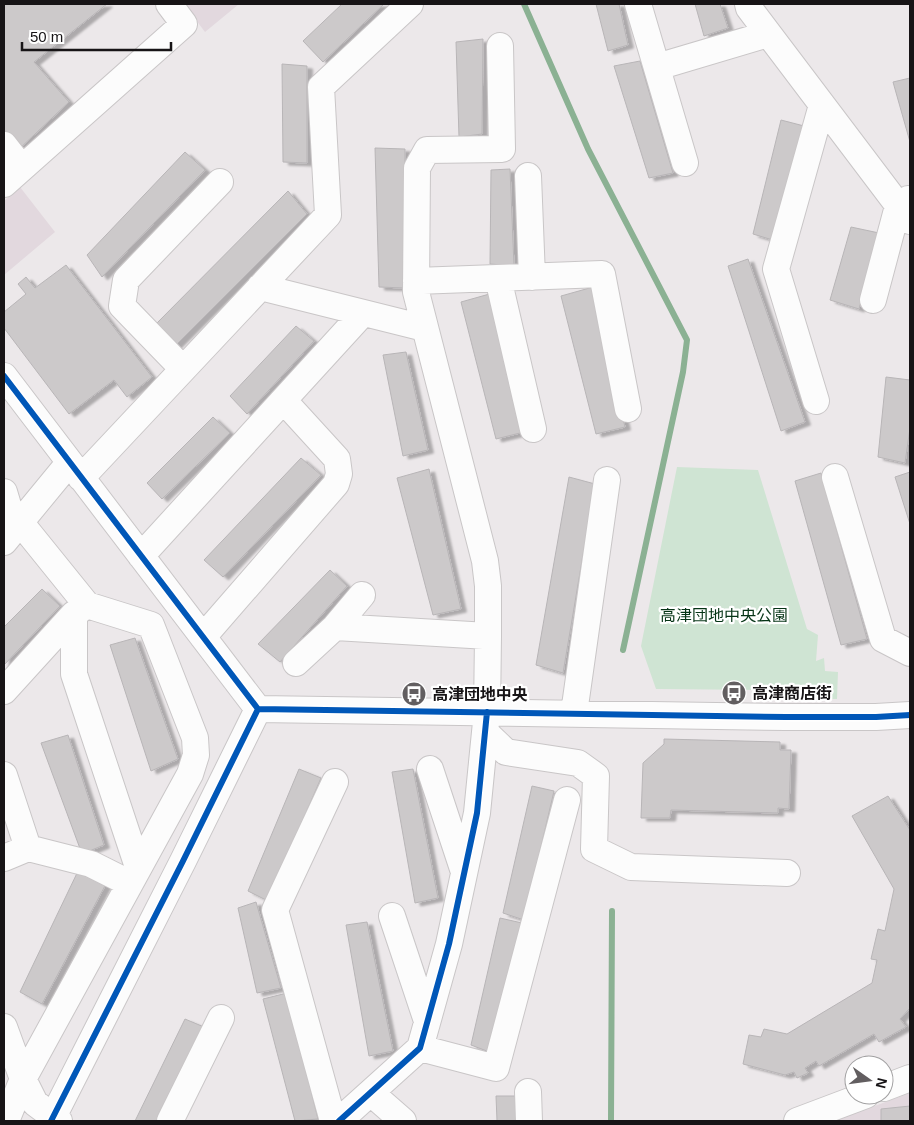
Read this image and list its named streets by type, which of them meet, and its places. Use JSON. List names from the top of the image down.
{
  "parks": ["高津団地中央公園"],
  "places": {
    "bus stop": ["高津商店街", "高津団地中央"]
  },
  "scale_bar": "50 m",
  "north": "right"
}
